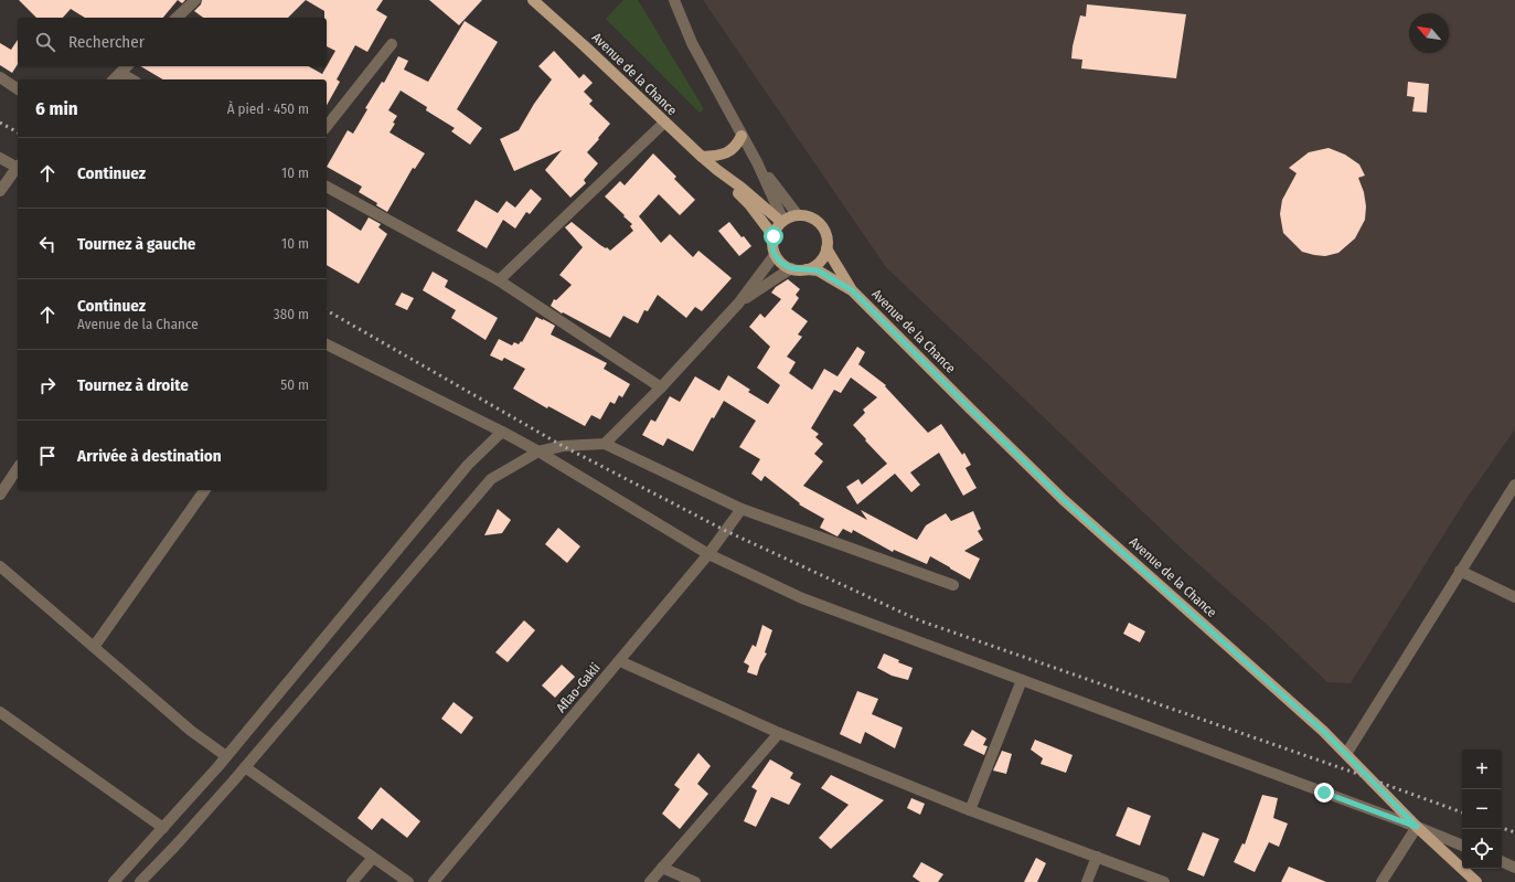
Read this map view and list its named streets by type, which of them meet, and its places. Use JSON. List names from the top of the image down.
{
  "streets": {
    "main road": ["Avenue de la Chance"],
    "street": ["Aflao-Gakli"]
  },
  "north": "top left",
  "page": {
    "search": "Rechercher",
    "heading": ["6 min", "À pied · 450 m"],
    "list": [
      ["Continuez", "10 m"],
      ["Tournez à gauche", "10 m"],
      ["Continuez", "Avenue de la Chance", "380 m"],
      ["Tournez à droite", "50 m"],
      "Arrivée à destination"
    ],
    "map_buttons": ["+", "−"]
  }
}
